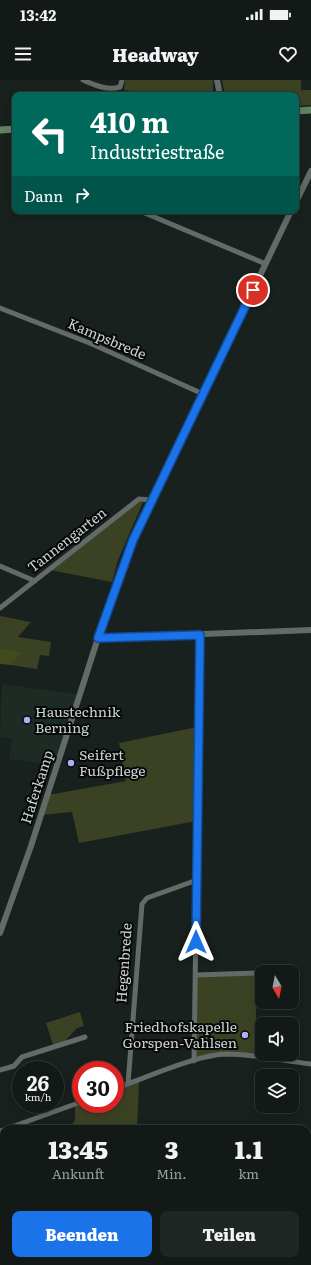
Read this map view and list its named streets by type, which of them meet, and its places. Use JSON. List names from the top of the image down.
{
  "streets": {
    "street": [
      "Kampsbrede",
      "Tannengarten",
      "Haferkamp",
      "Hegenbrede"
    ]
  },
  "crossings": [
    ["Kampsbrede", "Haferkamp"],
    ["Tannengarten", "Haferkamp"]
  ],
  "places": ["Haustechnik Berning", "Seifert Fußpflege", "Friedhofskapelle Gorspen-Vahlsen"],
  "north": "bottom",
  "page": {
    "status": "13:42",
    "header": "Headway",
    "turn": ["410 m", "Industriestraße"],
    "then": "Dann",
    "speed": "26 km/h",
    "limit": "30",
    "eta": [
      "13:45",
      "Ankunft",
      "3",
      "Min.",
      "1.1",
      "km"
    ],
    "buttons": ["Beenden", "Teilen"]
  }
}
